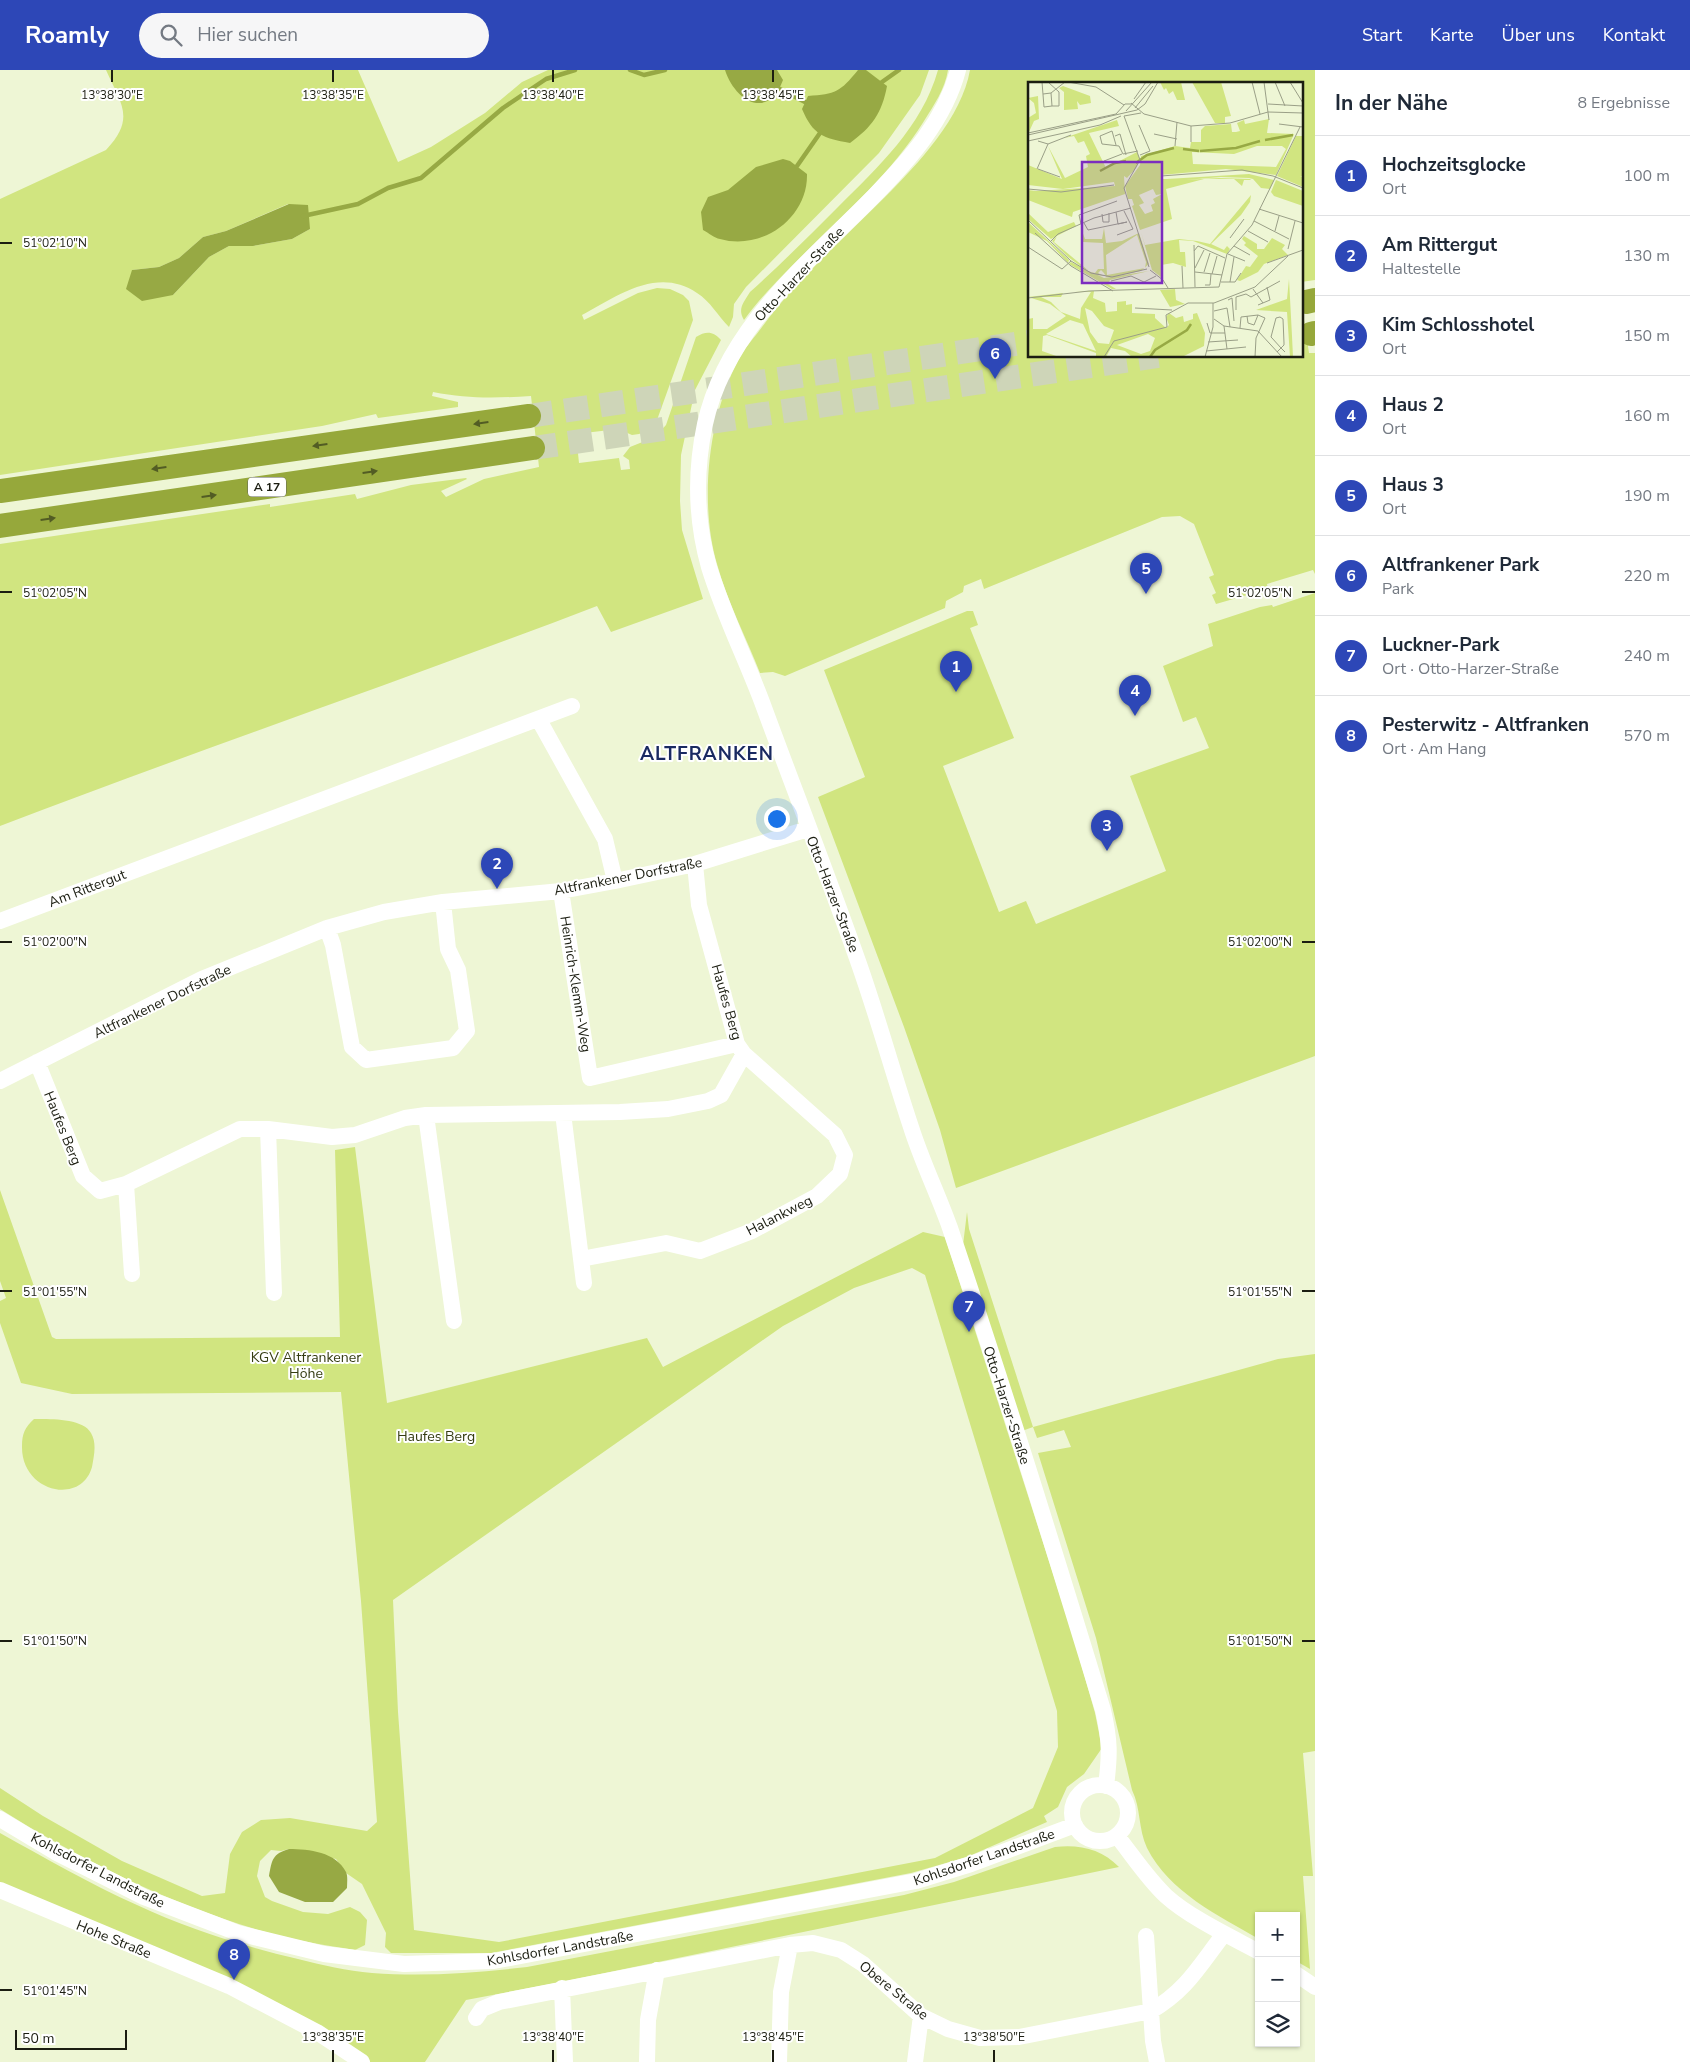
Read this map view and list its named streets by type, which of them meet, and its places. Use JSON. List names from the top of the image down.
{
  "streets": {
    "highway": ["A 17"],
    "street": [
      "Otto-Harzer-Straße",
      "Altfrankener Dorfstraße",
      "Am Rittergut",
      "Heinrich-Klemm-Weg",
      "Haufes Berg",
      "Halankweg",
      "Kohlsdorfer Landstraße",
      "Hohe Straße",
      "Obere Straße"
    ]
  },
  "crossings": [
    ["Otto-Harzer-Straße", "Altfrankener Dorfstraße"],
    ["Otto-Harzer-Straße", "Kohlsdorfer Landstraße"],
    ["Altfrankener Dorfstraße", "Heinrich-Klemm-Weg"],
    ["Altfrankener Dorfstraße", "Haufes Berg"],
    ["Heinrich-Klemm-Weg", "Haufes Berg"],
    ["Heinrich-Klemm-Weg", "Halankweg"],
    ["Haufes Berg", "Halankweg"]
  ],
  "districts": ["ALTFRANKEN"],
  "parks": ["KGV Altfrankener Höhe", "Haufes Berg"],
  "scale_bar": "50 m",
  "page": {
    "header": "Roamly",
    "search": "Hier suchen",
    "nav": [
      "Start",
      "Karte",
      "Über uns",
      "Kontakt"
    ],
    "heading": ["In der Nähe", "8 Ergebnisse"],
    "list": [
      {
        "mark": "1",
        "name": "Hochzeitsglocke",
        "note": "Ort",
        "value": "100 m"
      },
      {
        "mark": "2",
        "name": "Am Rittergut",
        "note": "Haltestelle",
        "value": "130 m"
      },
      {
        "mark": "3",
        "name": "Kim Schlosshotel",
        "note": "Ort",
        "value": "150 m"
      },
      {
        "mark": "4",
        "name": "Haus 2",
        "note": "Ort",
        "value": "160 m"
      },
      {
        "mark": "5",
        "name": "Haus 3",
        "note": "Ort",
        "value": "190 m"
      },
      {
        "mark": "6",
        "name": "Altfrankener Park",
        "note": "Park",
        "value": "220 m"
      },
      {
        "mark": "7",
        "name": "Luckner-Park",
        "note": "Ort · Otto-Harzer-Straße",
        "value": "240 m"
      },
      {
        "mark": "8",
        "name": "Pesterwitz - Altfranken",
        "note": "Ort · Am Hang",
        "value": "570 m"
      }
    ],
    "pins": [
      "6",
      "5",
      "1",
      "4",
      "3",
      "2",
      "7",
      "8"
    ],
    "map_buttons": ["+", "−"],
    "scale": "50 m"
  },
  "coordinates": [
    "13°38'30\"E",
    "13°38'35\"E",
    "13°38'40\"E",
    "13°38'45\"E",
    "51°02'10\"N",
    "51°02'05\"N",
    "51°02'00\"N",
    "51°01'55\"N",
    "51°01'50\"N",
    "51°01'45\"N",
    "13°38'50\"E"
  ]
}
